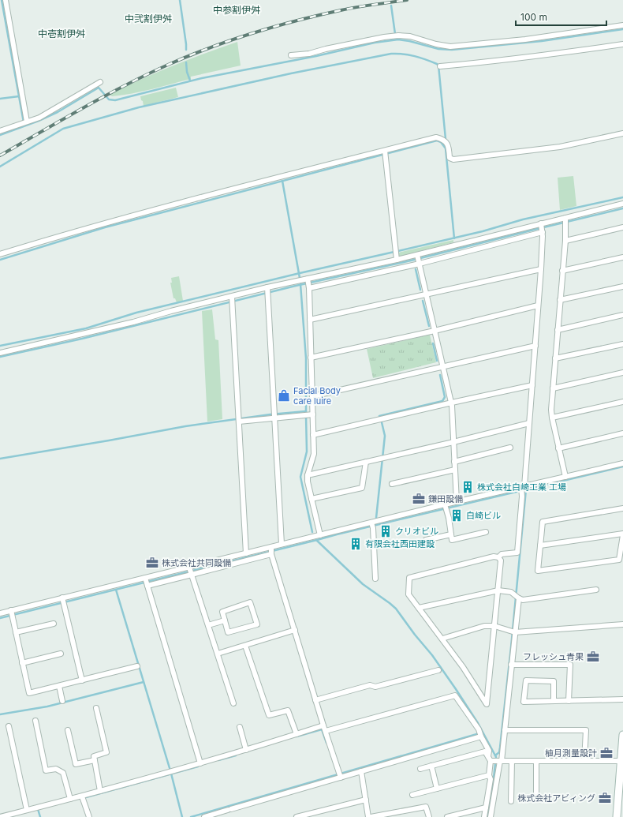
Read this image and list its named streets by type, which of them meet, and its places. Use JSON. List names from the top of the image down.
{
  "districts": ["中参割伊舛", "中弐割伊舛", "中壱割伊舛"],
  "places": {
    "shop": ["Facial Body care luire"],
    "building": [
      "株式会社白崎工業 工場",
      "白崎ビル",
      "クリオビル",
      "有限会社西田建設"
    ],
    "office": [
      "鎌田設備",
      "株式会社共同設備",
      "フレッシュ青果",
      "植月測量設計",
      "株式会社アビィング"
    ]
  },
  "scale_bar": "100 m"
}
